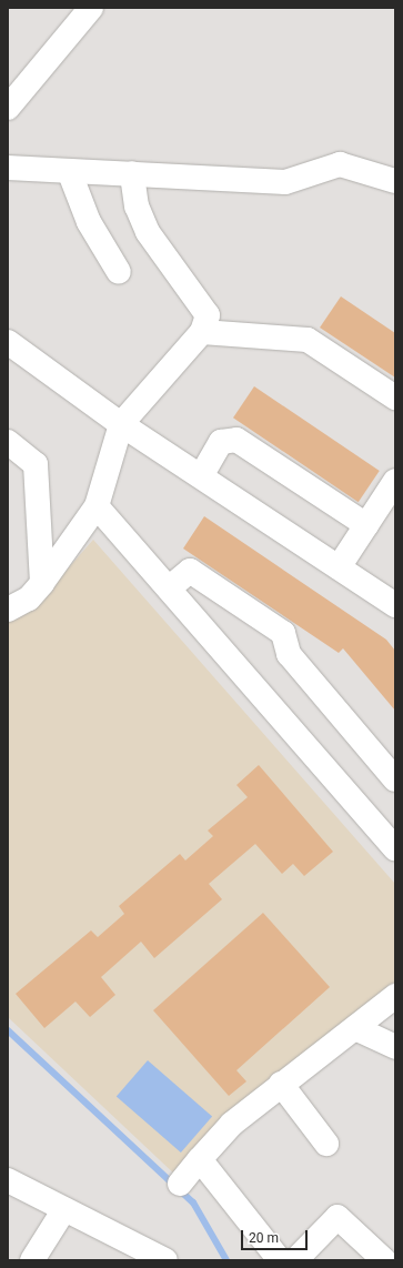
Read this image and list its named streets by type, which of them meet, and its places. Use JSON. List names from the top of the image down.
{
  "scale_bar": "20 m"
}
